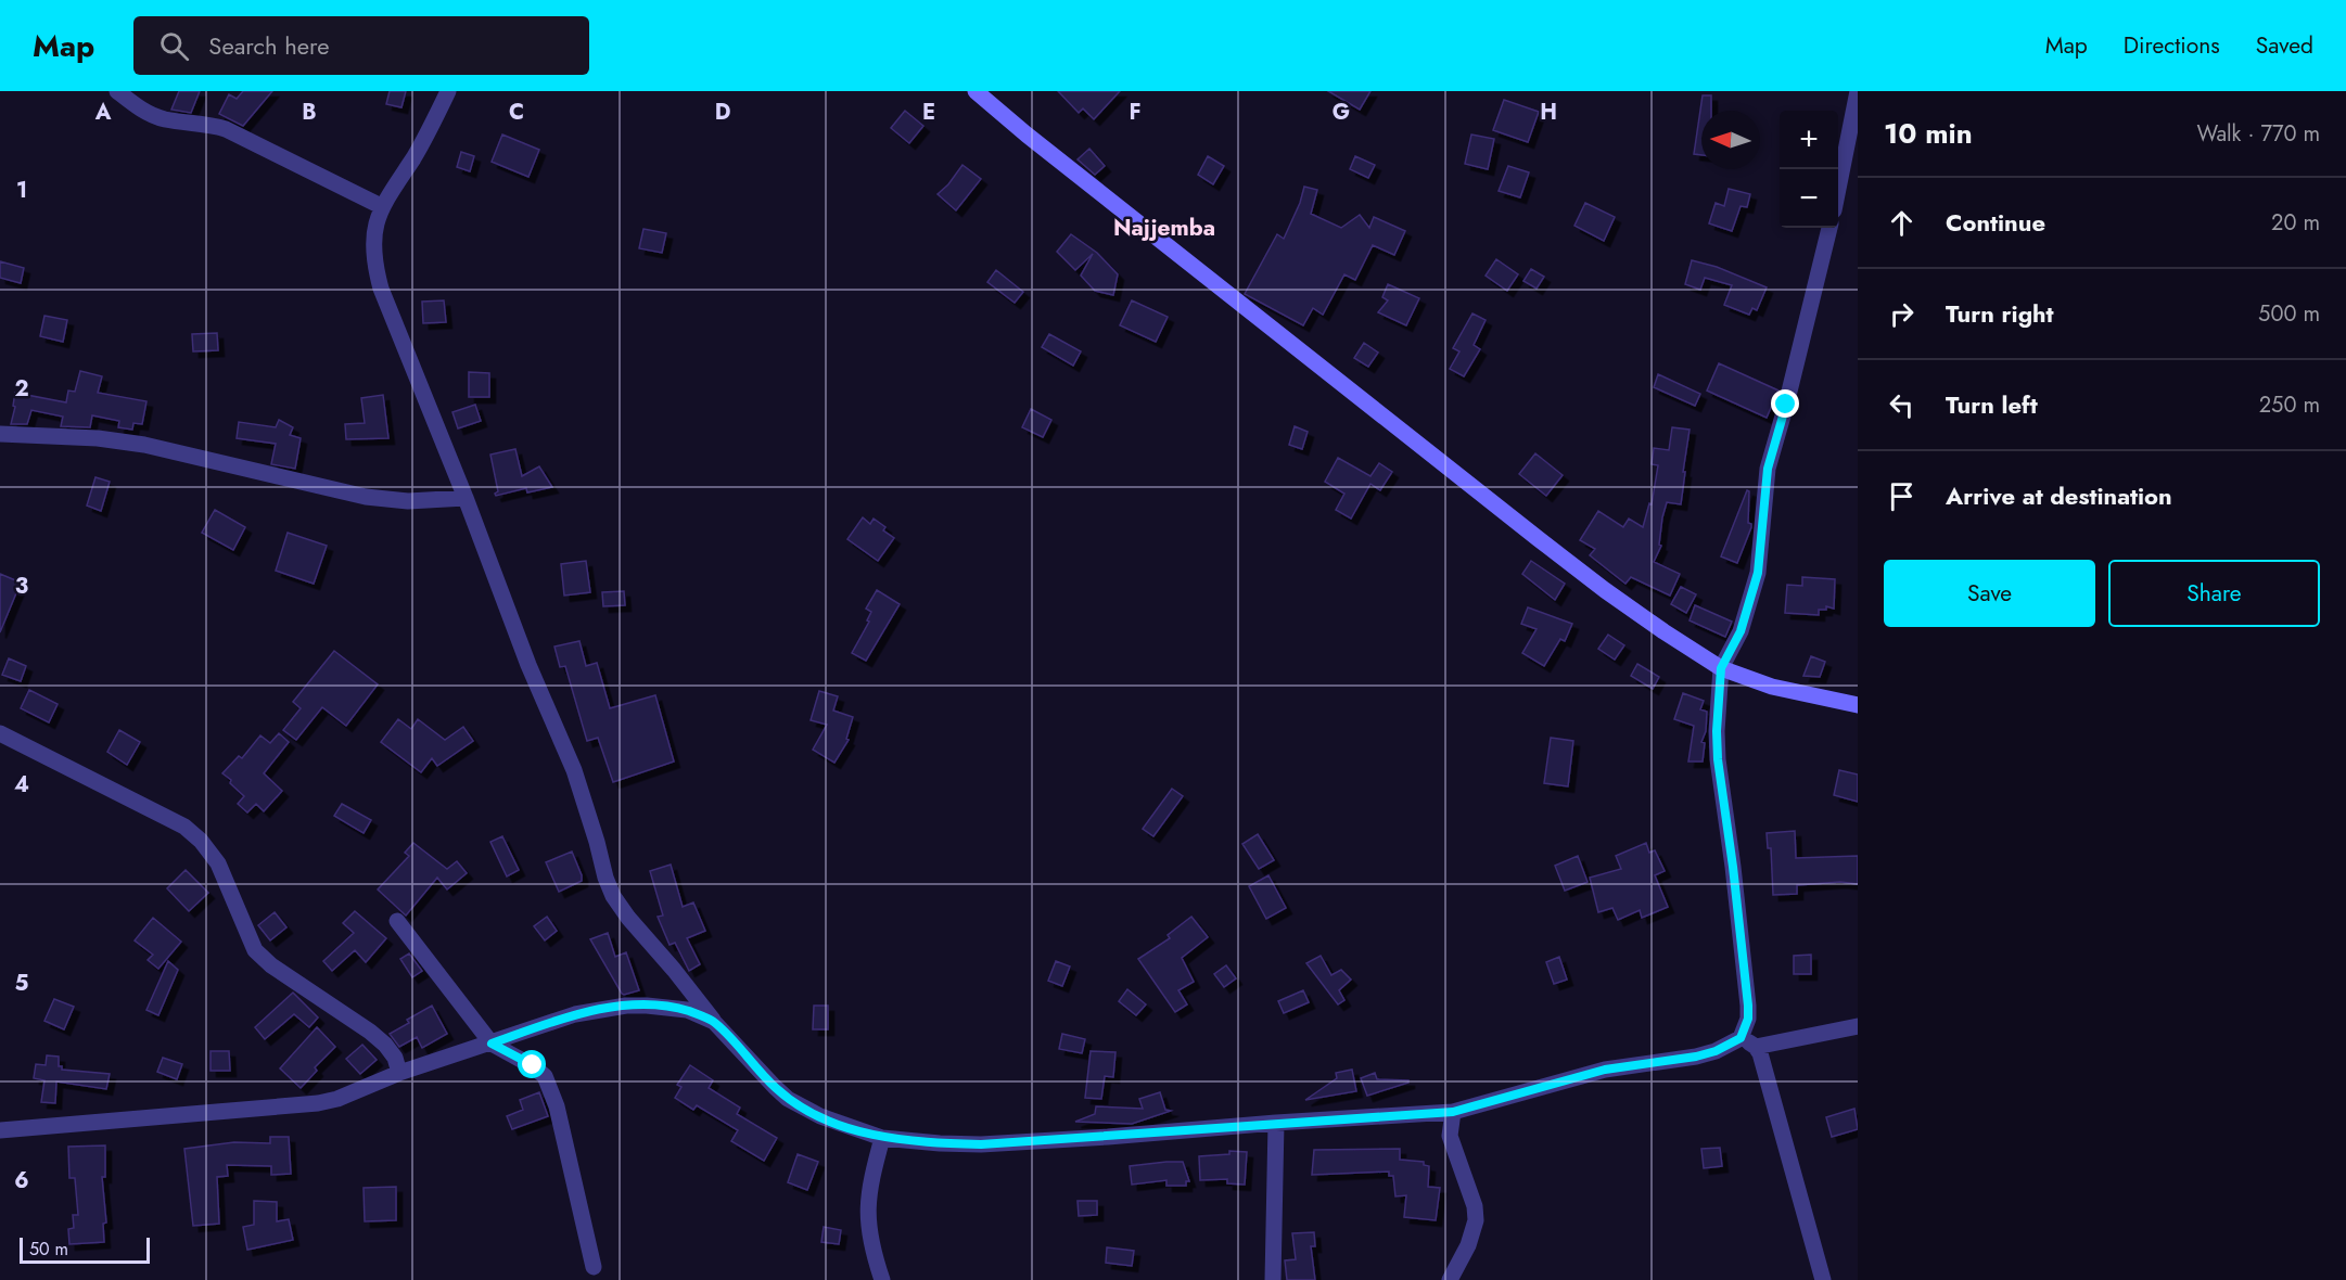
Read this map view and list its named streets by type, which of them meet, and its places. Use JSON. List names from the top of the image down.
{
  "districts": ["Najjemba"],
  "scale_bar": "50 m",
  "north": "left",
  "page": {
    "header": "Map",
    "search": "Search here",
    "nav": ["Map", "Directions", "Saved"],
    "heading": ["10 min", "Walk · 770 m"],
    "map_buttons": ["+", "−"],
    "list": [
      ["Continue", "20 m"],
      ["Turn right", "500 m"],
      ["Turn left", "250 m"],
      "Arrive at destination"
    ],
    "buttons": ["Save", "Share"],
    "scale": "50 m"
  },
  "grid": {
    "columns": [
      "A",
      "B",
      "C",
      "D",
      "E",
      "F",
      "G",
      "H"
    ],
    "rows": [
      "1",
      "2",
      "3",
      "4",
      "5",
      "6"
    ]
  }
}
